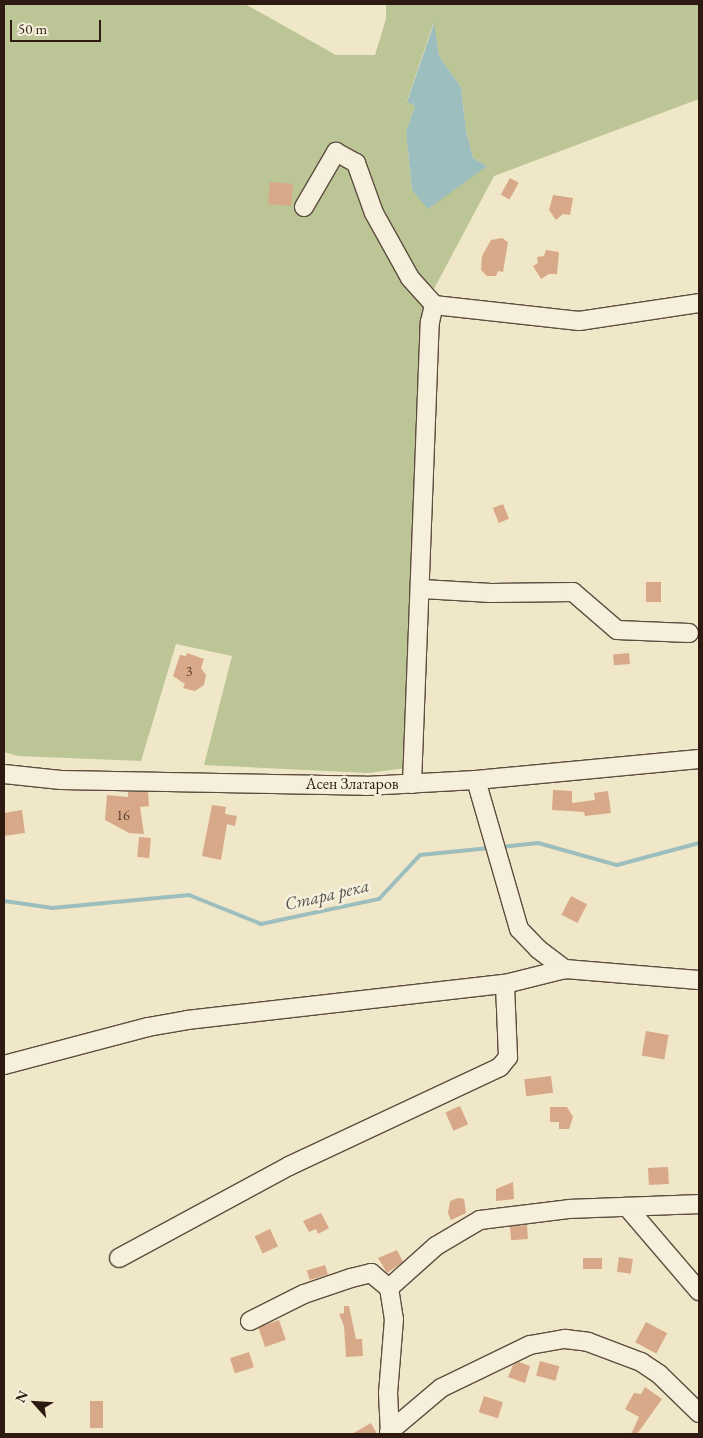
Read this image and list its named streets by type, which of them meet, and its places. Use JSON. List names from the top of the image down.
{
  "streets": {
    "street": ["Асен Златаров"]
  },
  "water": ["Стара река"],
  "house_numbers": ["3", "16"],
  "scale_bar": "50 m",
  "north": "top left"
}
